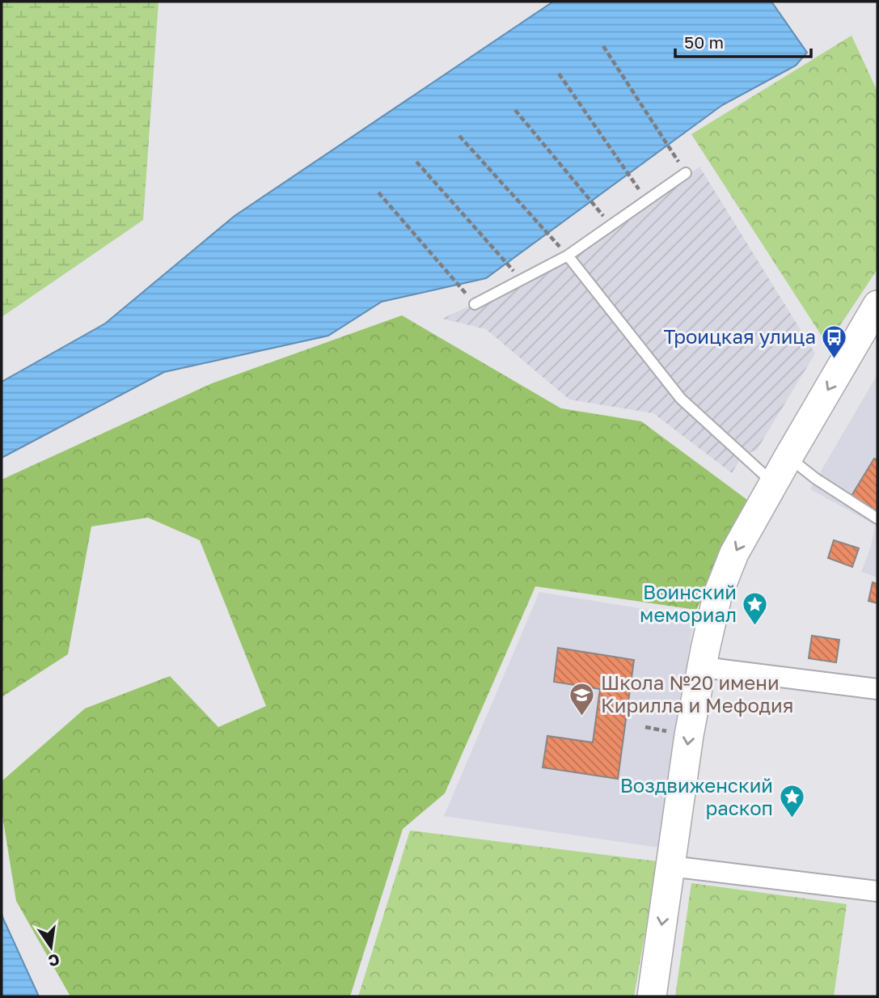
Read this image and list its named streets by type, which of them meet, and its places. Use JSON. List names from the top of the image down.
{
  "places": {
    "bus stop": ["Троицкая улица"],
    "place": ["Воинский мемориал", "Воздвиженский раскоп"],
    "school or university": ["Школа №20 имени Кирилла и Мефодия"]
  },
  "scale_bar": "50 m",
  "north": "bottom"
}
